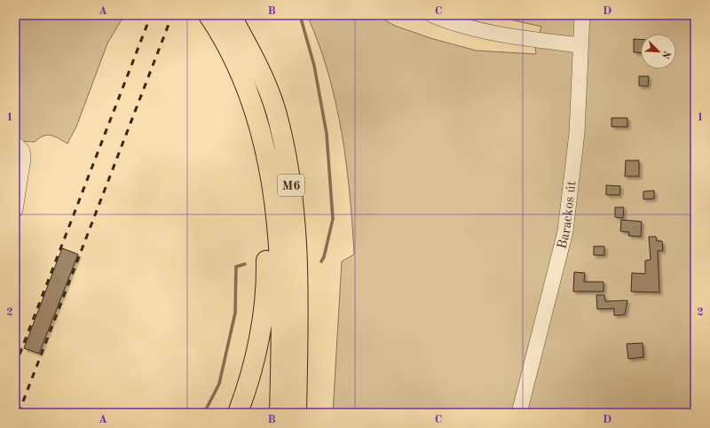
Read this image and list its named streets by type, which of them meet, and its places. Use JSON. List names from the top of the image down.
{
  "streets": {
    "highway": ["M6"],
    "street": ["Barackos út"]
  },
  "north": "bottom right",
  "grid": {
    "columns": [
      "A",
      "B",
      "C",
      "D"
    ],
    "rows": ["1", "2"]
  }
}
